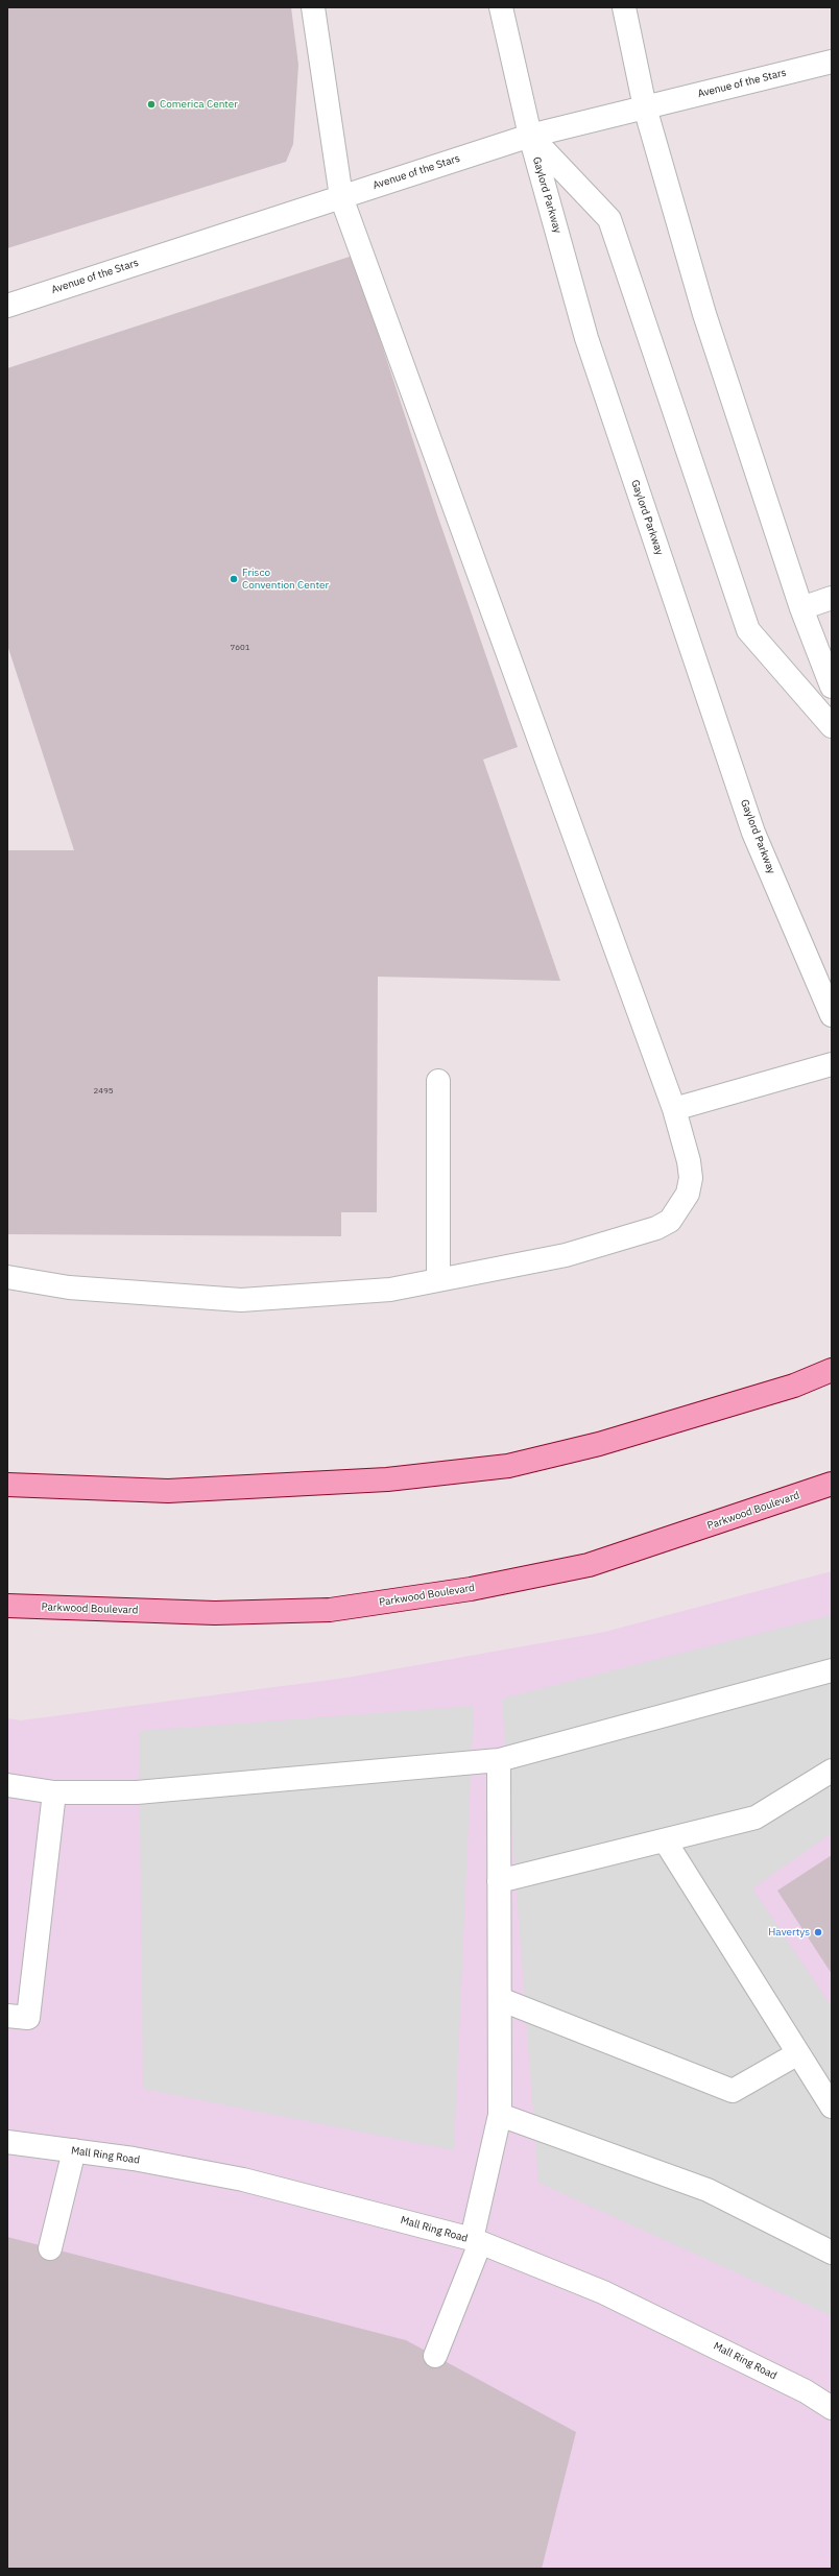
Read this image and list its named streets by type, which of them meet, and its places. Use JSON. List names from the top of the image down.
{
  "streets": {
    "main road": ["Parkwood Boulevard"],
    "street": ["Avenue of the Stars", "Gaylord Parkway", "Mall Ring Road"]
  },
  "crossings": [
    ["Avenue of the Stars", "Gaylord Parkway"]
  ],
  "places": ["Comerica Center", "Frisco Convention Center", "Havertys"],
  "house_numbers": ["7601", "2495"]
}
